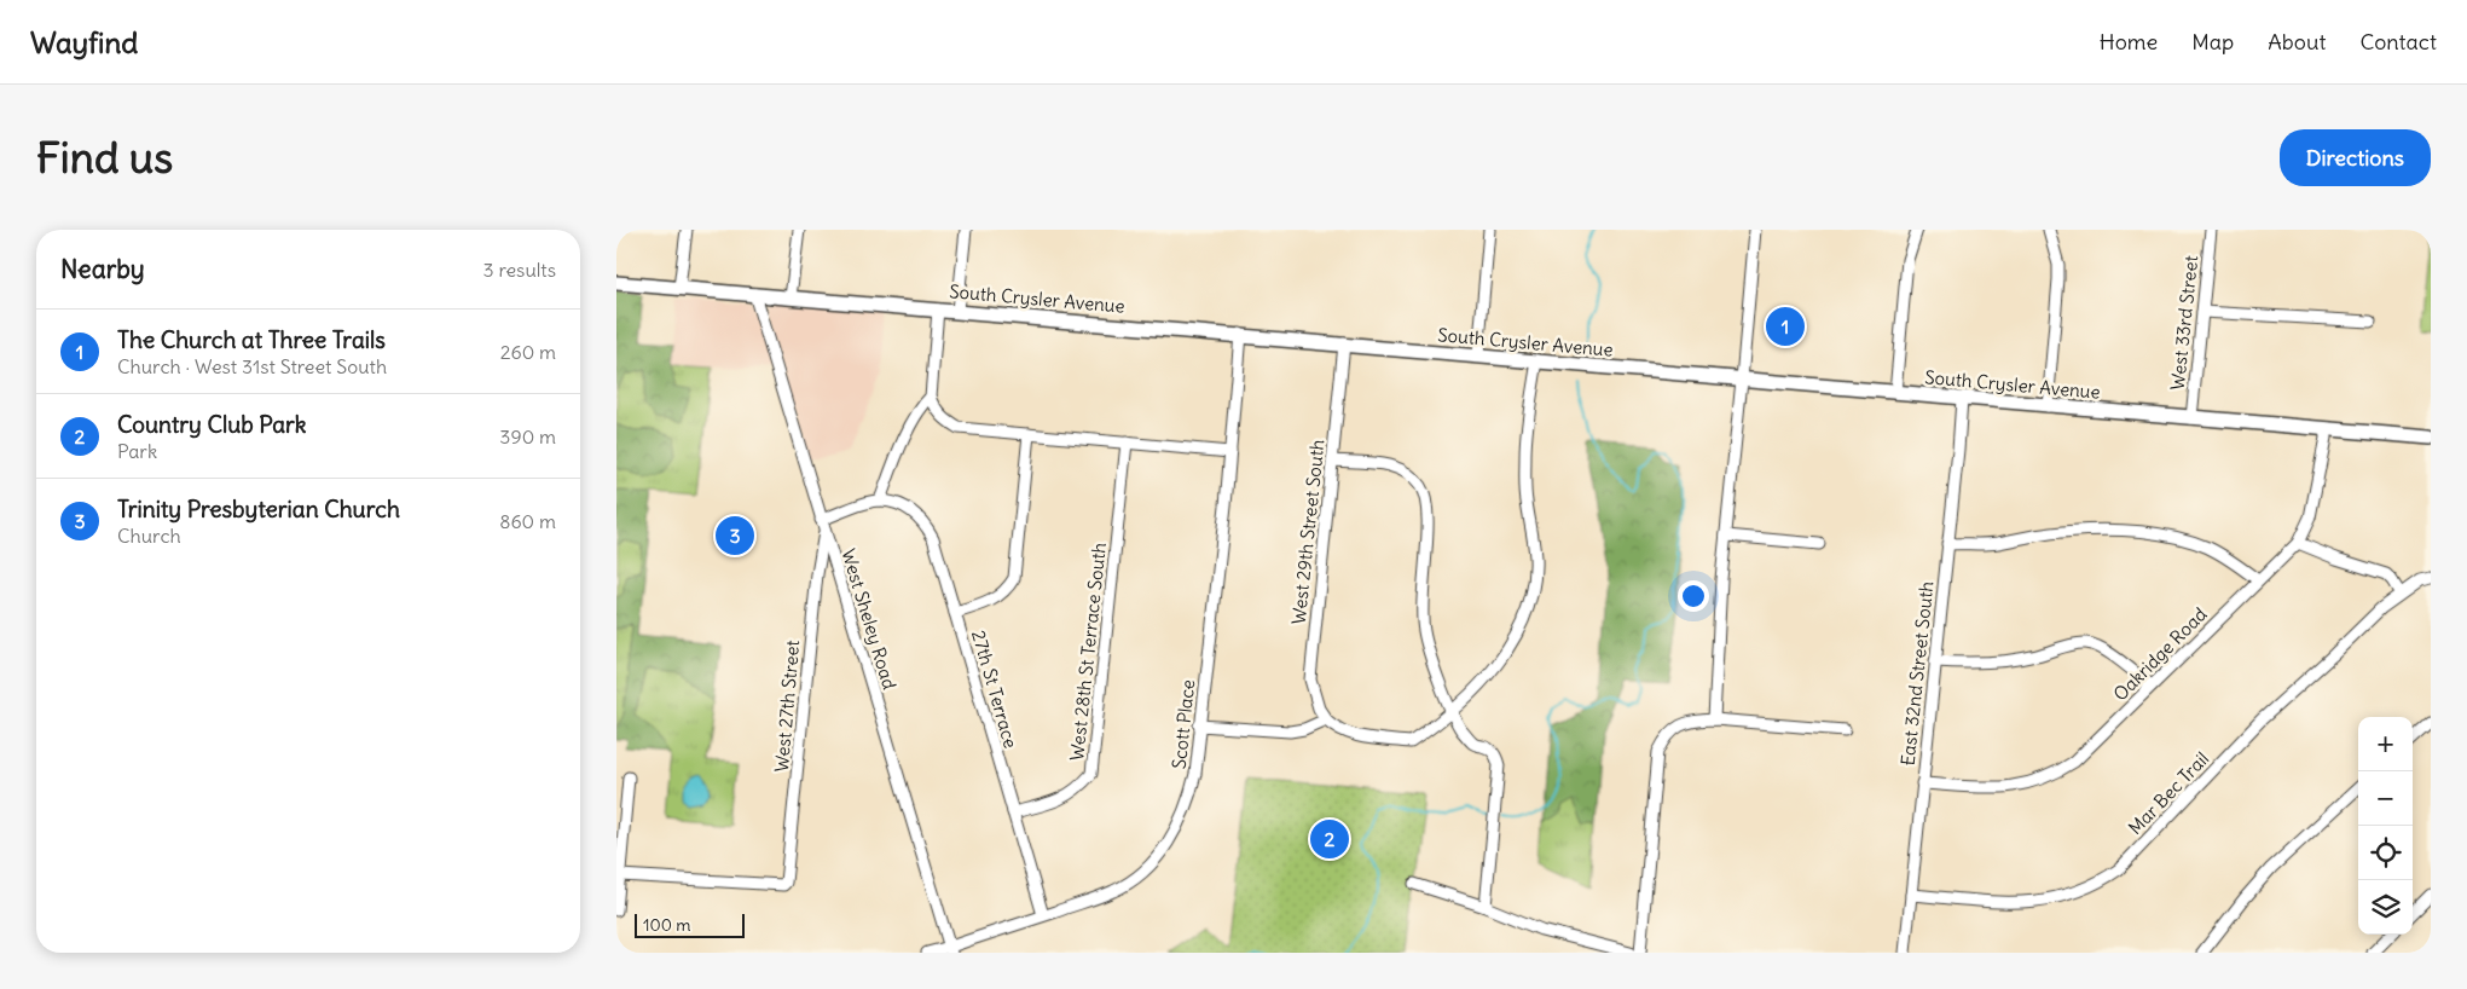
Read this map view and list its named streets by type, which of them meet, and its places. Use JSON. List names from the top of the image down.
{
  "streets": {
    "main road": ["South Crysler Avenue"],
    "street": [
      "West 33rd Street",
      "West 29th Street South",
      "West Sheley Road",
      "West 28th St Terrace South",
      "Oakridge Road",
      "East 32nd Street South",
      "27th St Terrace",
      "West 27th Street",
      "Scott Place",
      "Mar Bec Trail"
    ]
  },
  "crossings": [
    ["South Crysler Avenue", "West 33rd Street"],
    ["South Crysler Avenue", "West 29th Street South"],
    ["South Crysler Avenue", "West Sheley Road"],
    ["South Crysler Avenue", "Oakridge Road"],
    ["South Crysler Avenue", "East 32nd Street South"],
    ["South Crysler Avenue", "Scott Place"],
    ["West Sheley Road", "West 27th Street"],
    ["West Sheley Road", "Scott Place"],
    ["West 28th St Terrace South", "27th St Terrace"],
    ["Oakridge Road", "East 32nd Street South"],
    ["East 32nd Street South", "Mar Bec Trail"],
    ["27th St Terrace", "Scott Place"]
  ],
  "scale_bar": "100 m",
  "page": {
    "header": "Wayfind",
    "nav": [
      "Home",
      "Map",
      "About",
      "Contact"
    ],
    "buttons": "Directions",
    "title": "Find us",
    "heading": ["Nearby", "3 results"],
    "pins": ["1", "3", "2"],
    "list": [
      {
        "mark": "1",
        "name": "The Church at Three Trails",
        "note": "Church · West 31st Street South",
        "value": "260 m"
      },
      {
        "mark": "2",
        "name": "Country Club Park",
        "note": "Park",
        "value": "390 m"
      },
      {
        "mark": "3",
        "name": "Trinity Presbyterian Church",
        "note": "Church",
        "value": "860 m"
      }
    ],
    "map_buttons": ["+", "−"],
    "scale": "100 m"
  }
}
